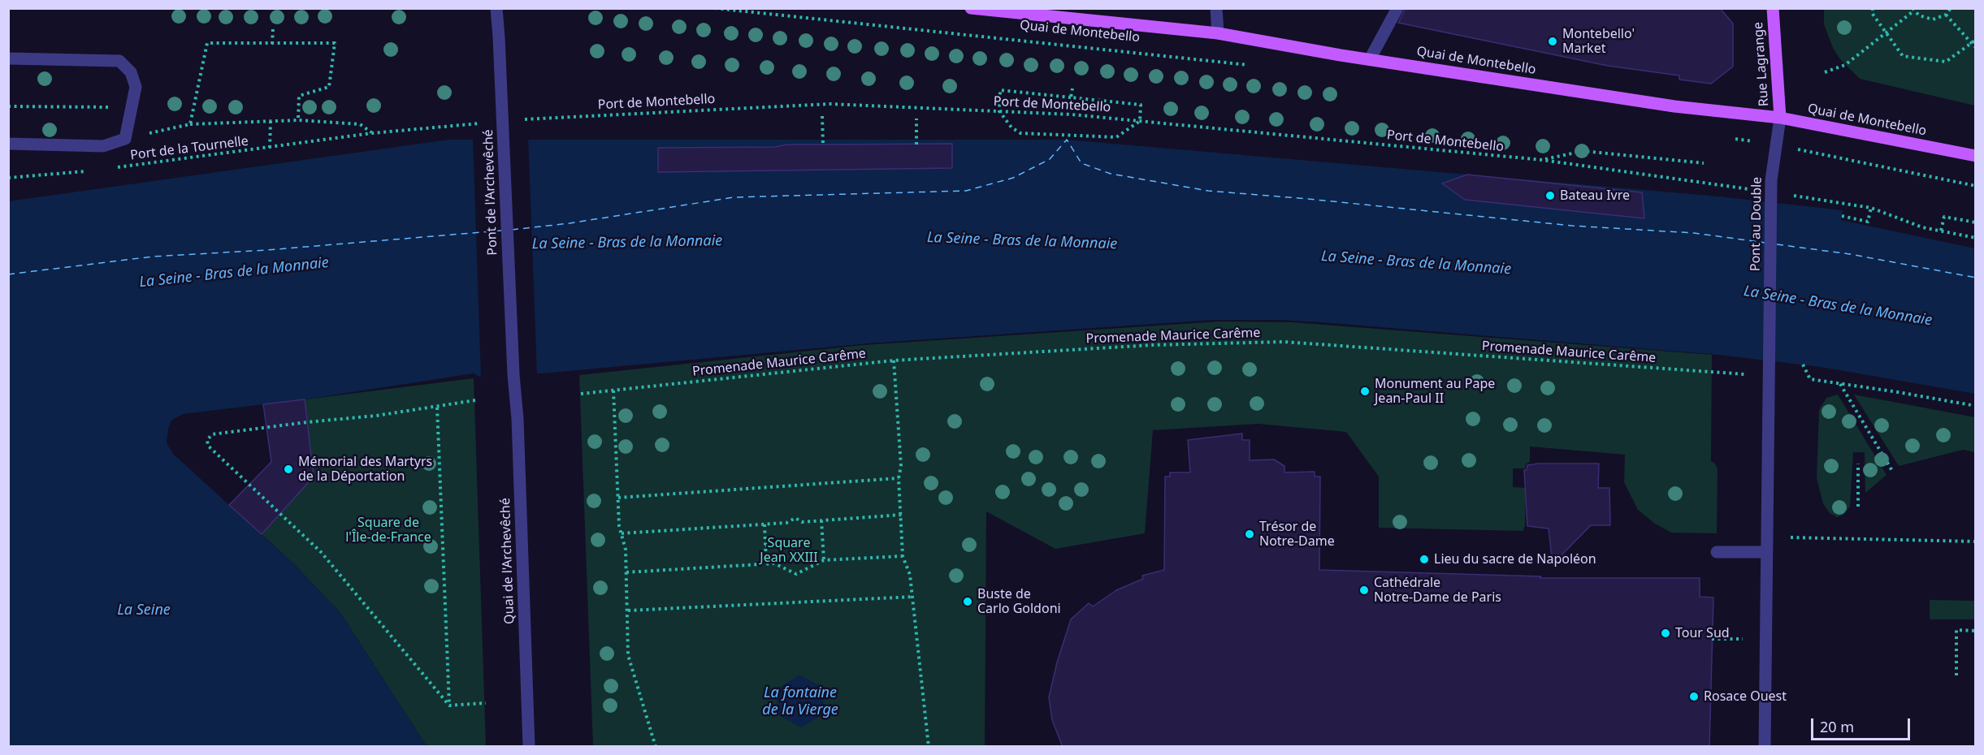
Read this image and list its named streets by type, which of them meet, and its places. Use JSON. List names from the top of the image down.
{
  "streets": {
    "main road": ["Quai de Montebello", "Rue Lagrange"],
    "street": ["Pont de l'Archevêché", "Pont au Double", "Quai de l'Archevêché"],
    "path": ["Port de Montebello", "Port de la Tournelle", "Promenade Maurice Carême"]
  },
  "crossings": [
    ["Quai de Montebello", "Rue Lagrange"],
    ["Quai de Montebello", "Pont au Double"],
    ["Rue Lagrange", "Pont au Double"],
    ["Pont de l'Archevêché", "Quai de l'Archevêché"],
    ["Pont au Double", "Promenade Maurice Carême"]
  ],
  "water": ["La Seine - Bras de la Monnaie", "La Seine", "La fontaine de la Vierge"],
  "parks": ["Square de l'Île-de-France", "Square Jean XXIII"],
  "places": [
    "Montebello' Market",
    "Bateau Ivre",
    "Monument au Pape Jean-Paul II",
    "Mémorial des Martyrs de la Déportation",
    "Trésor de Notre-Dame",
    "Lieu du sacre de Napoléon",
    "Cathédrale Notre-Dame de Paris",
    "Buste de Carlo Goldoni",
    "Tour Sud",
    "Rosace Ouest"
  ],
  "scale_bar": "20 m"
}
